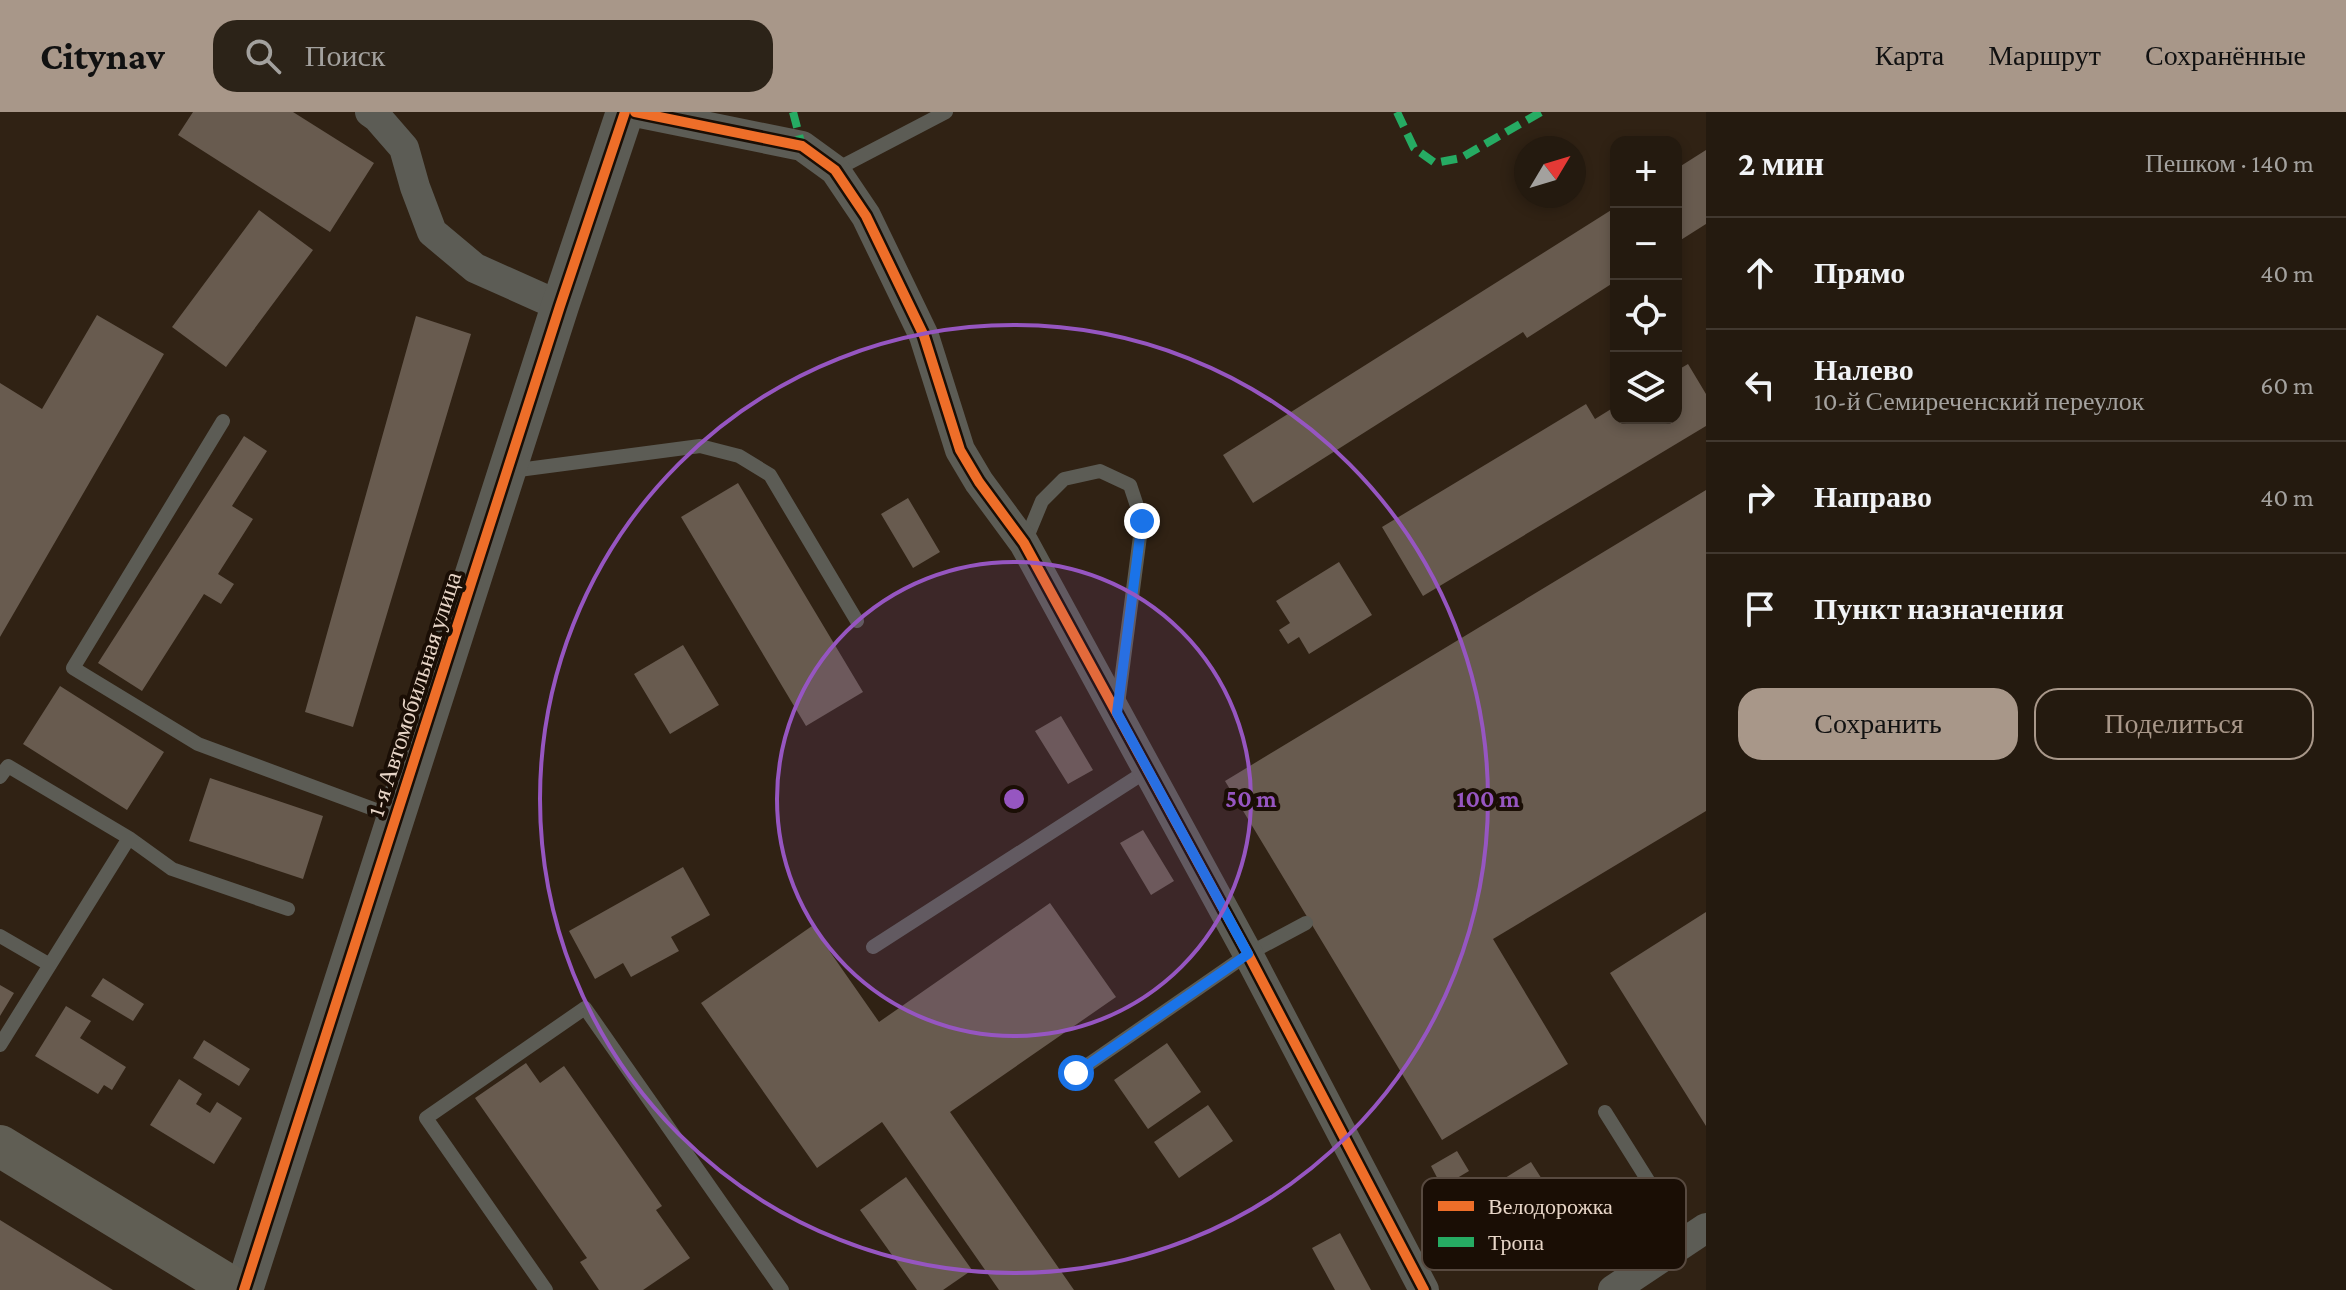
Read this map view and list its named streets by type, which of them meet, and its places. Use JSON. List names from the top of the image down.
{
  "streets": {
    "street": ["1-я Автомобильная улица"]
  },
  "legend": ["Велодорожка", "Тропа"],
  "north": "top right",
  "page": {
    "header": "Citynav",
    "search": "Поиск",
    "nav": ["Карта", "Маршрут", "Сохранённые"],
    "heading": ["2 мин", "Пешком · 140 m"],
    "map_buttons": ["+", "−"],
    "list": [
      ["Прямо", "40 m"],
      ["Налево", "10-й Семиреченский переулок", "60 m"],
      ["Направо", "40 m"],
      "Пункт назначения"
    ],
    "buttons": ["Сохранить", "Поделиться"]
  },
  "rings": ["50 m", "100 m"]
}
